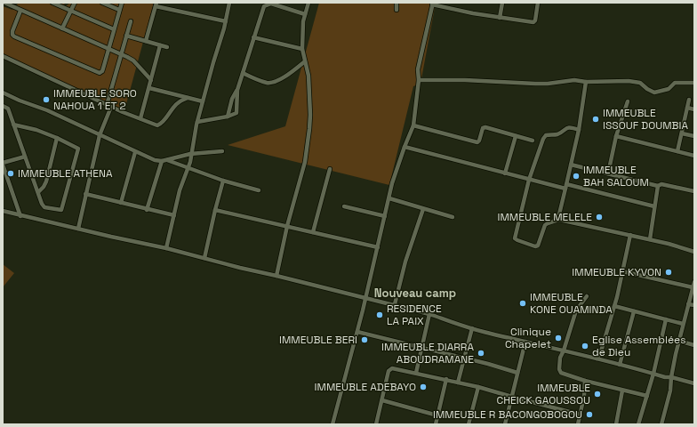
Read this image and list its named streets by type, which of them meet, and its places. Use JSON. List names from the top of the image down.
{
  "districts": ["Nouveau camp"],
  "places": [
    "IMMEUBLE SORO NAHOUA 1 ET 2",
    "IMMEUBLE ISSOUF DOUMBIA",
    "IMMEUBLE ATHENA",
    "IMMEUBLE BAH SALOUM",
    "IMMEUBLE MELELE",
    "IMMEUBLE KYVON",
    "IMMEUBLE KONE OUAMINDA",
    "RESIDENCE LA PAIX",
    "Clinique Chapelet",
    "IMMEUBLE BERI",
    "Eglise Assemblées de Dieu",
    "IMMEUBLE DIARRA ABOUDRAMANE",
    "IMMEUBLE ADEBAYO",
    "IMMEUBLE CHEICK GAOUSSOU",
    "IMMEUBLE R BACONGOBOGOU"
  ]
}
